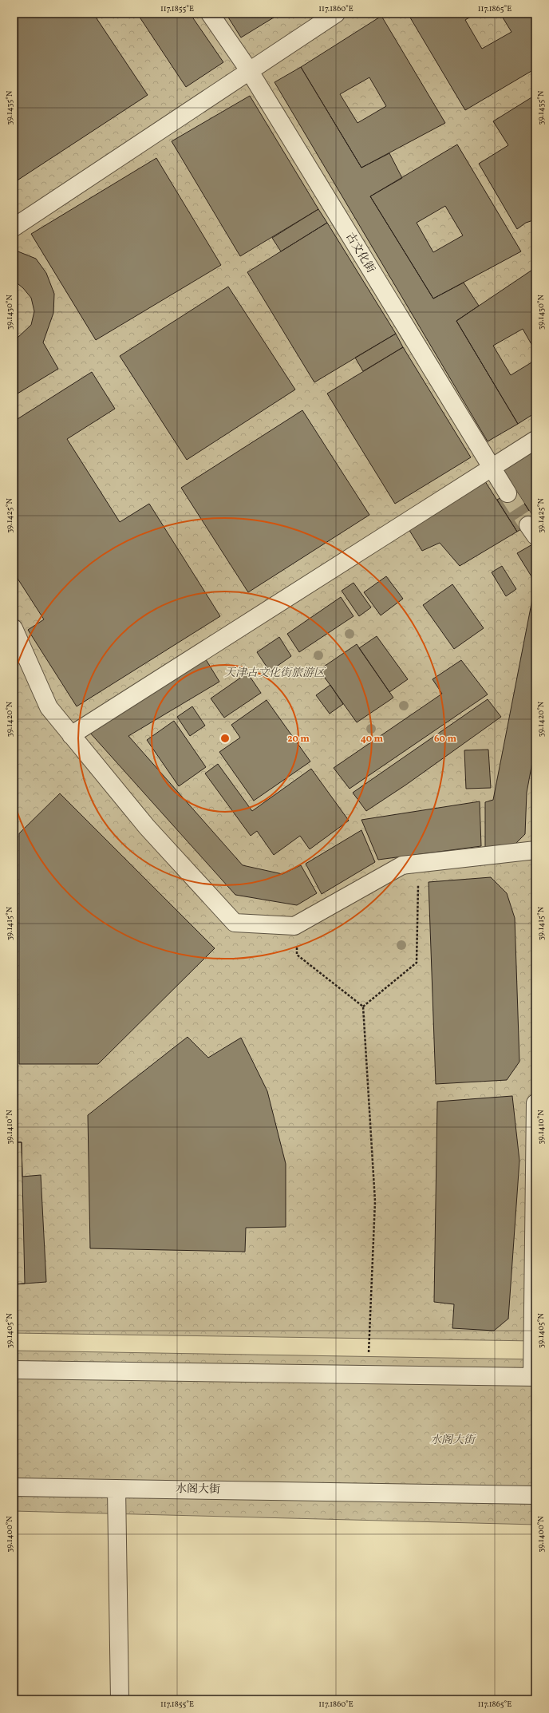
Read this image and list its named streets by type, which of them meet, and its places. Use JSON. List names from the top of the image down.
{
  "streets": {
    "street": ["古文化街", "水阁大街"]
  },
  "parks": ["天津古文化街旅游区", "水阁大街"],
  "coordinates": [
    "117.1855°E",
    "117.1860°E",
    "117.1865°E",
    "39.1435°N",
    "39.1430°N",
    "39.1425°N",
    "39.1420°N",
    "39.1415°N",
    "39.1410°N",
    "39.1405°N",
    "39.1400°N"
  ],
  "rings": ["20 m", "40 m", "60 m"]
}
